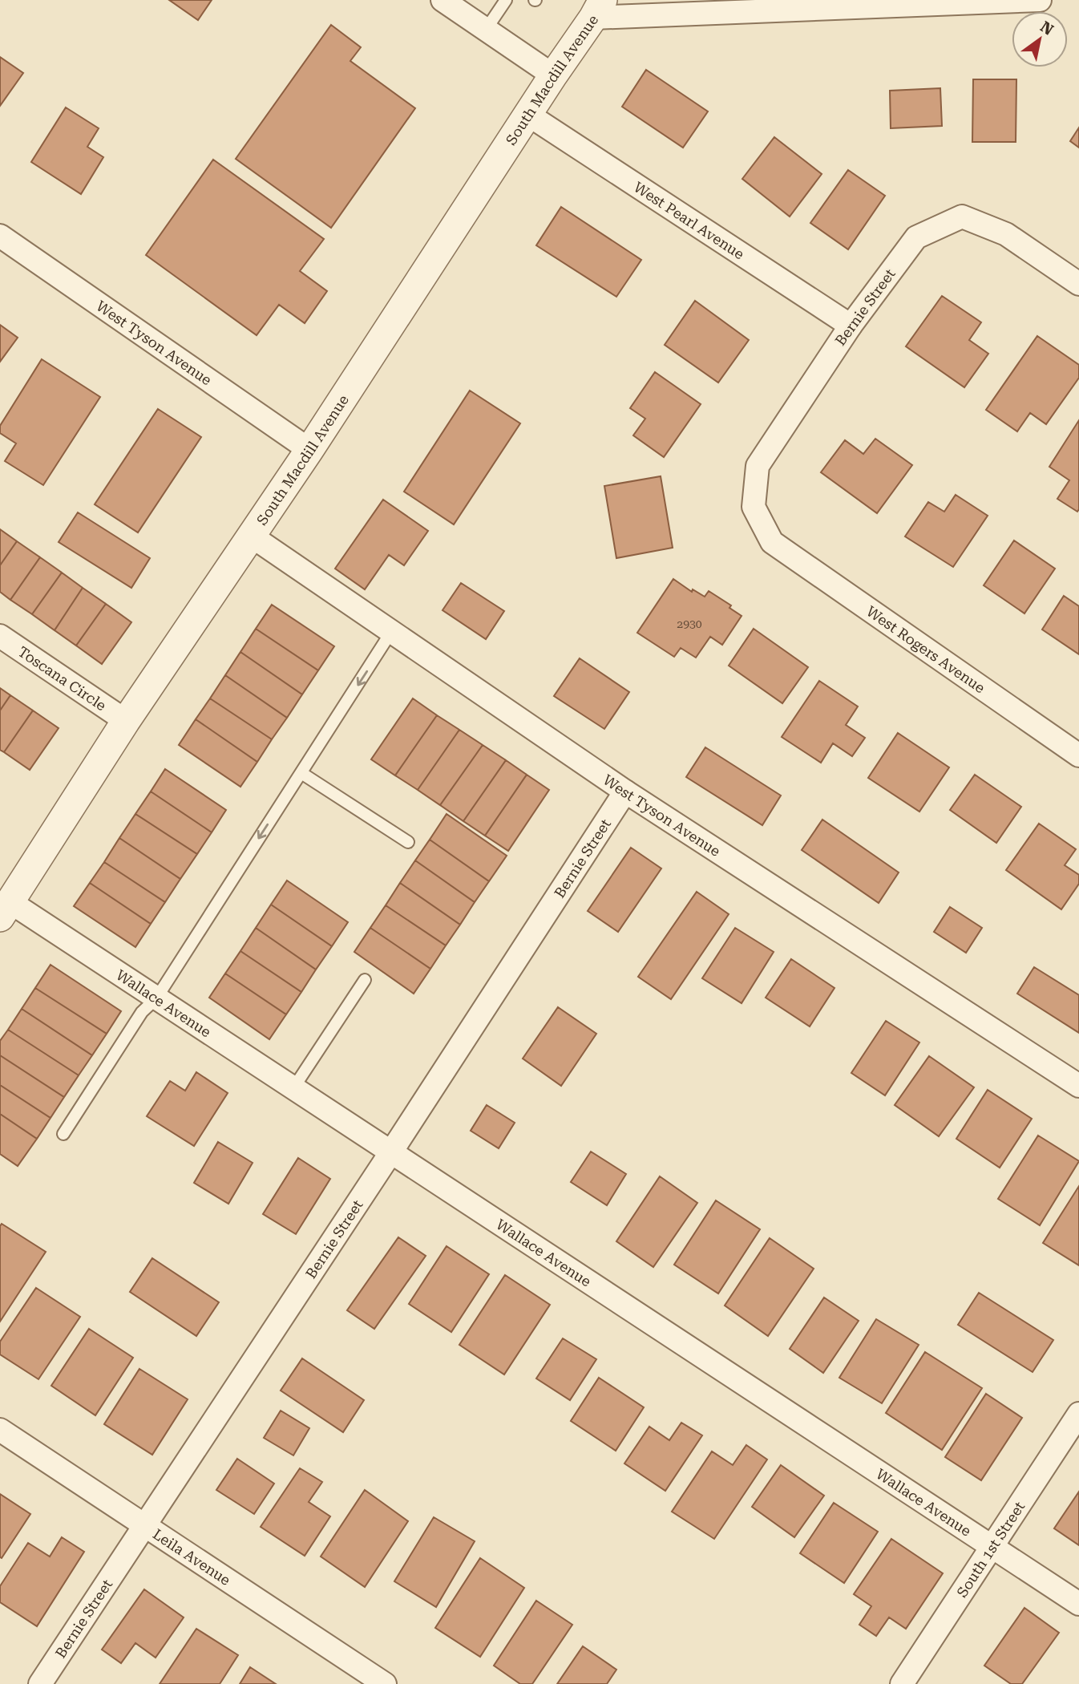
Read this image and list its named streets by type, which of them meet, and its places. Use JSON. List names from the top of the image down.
{
  "streets": {
    "street": [
      "South Macdill Avenue",
      "West Pearl Avenue",
      "Bernie Street",
      "West Tyson Avenue",
      "West Rogers Avenue",
      "Toscana Circle",
      "Wallace Avenue",
      "South 1st Street",
      "Leila Avenue"
    ]
  },
  "crossings": [
    ["South Macdill Avenue", "West Pearl Avenue"],
    ["South Macdill Avenue", "West Tyson Avenue"],
    ["South Macdill Avenue", "Toscana Circle"],
    ["South Macdill Avenue", "Wallace Avenue"],
    ["West Pearl Avenue", "Bernie Street"],
    ["Bernie Street", "West Tyson Avenue"],
    ["Bernie Street", "West Rogers Avenue"],
    ["Bernie Street", "Wallace Avenue"],
    ["Bernie Street", "Leila Avenue"],
    ["Wallace Avenue", "South 1st Street"]
  ],
  "house_numbers": ["2930"],
  "north": "top right"
}
